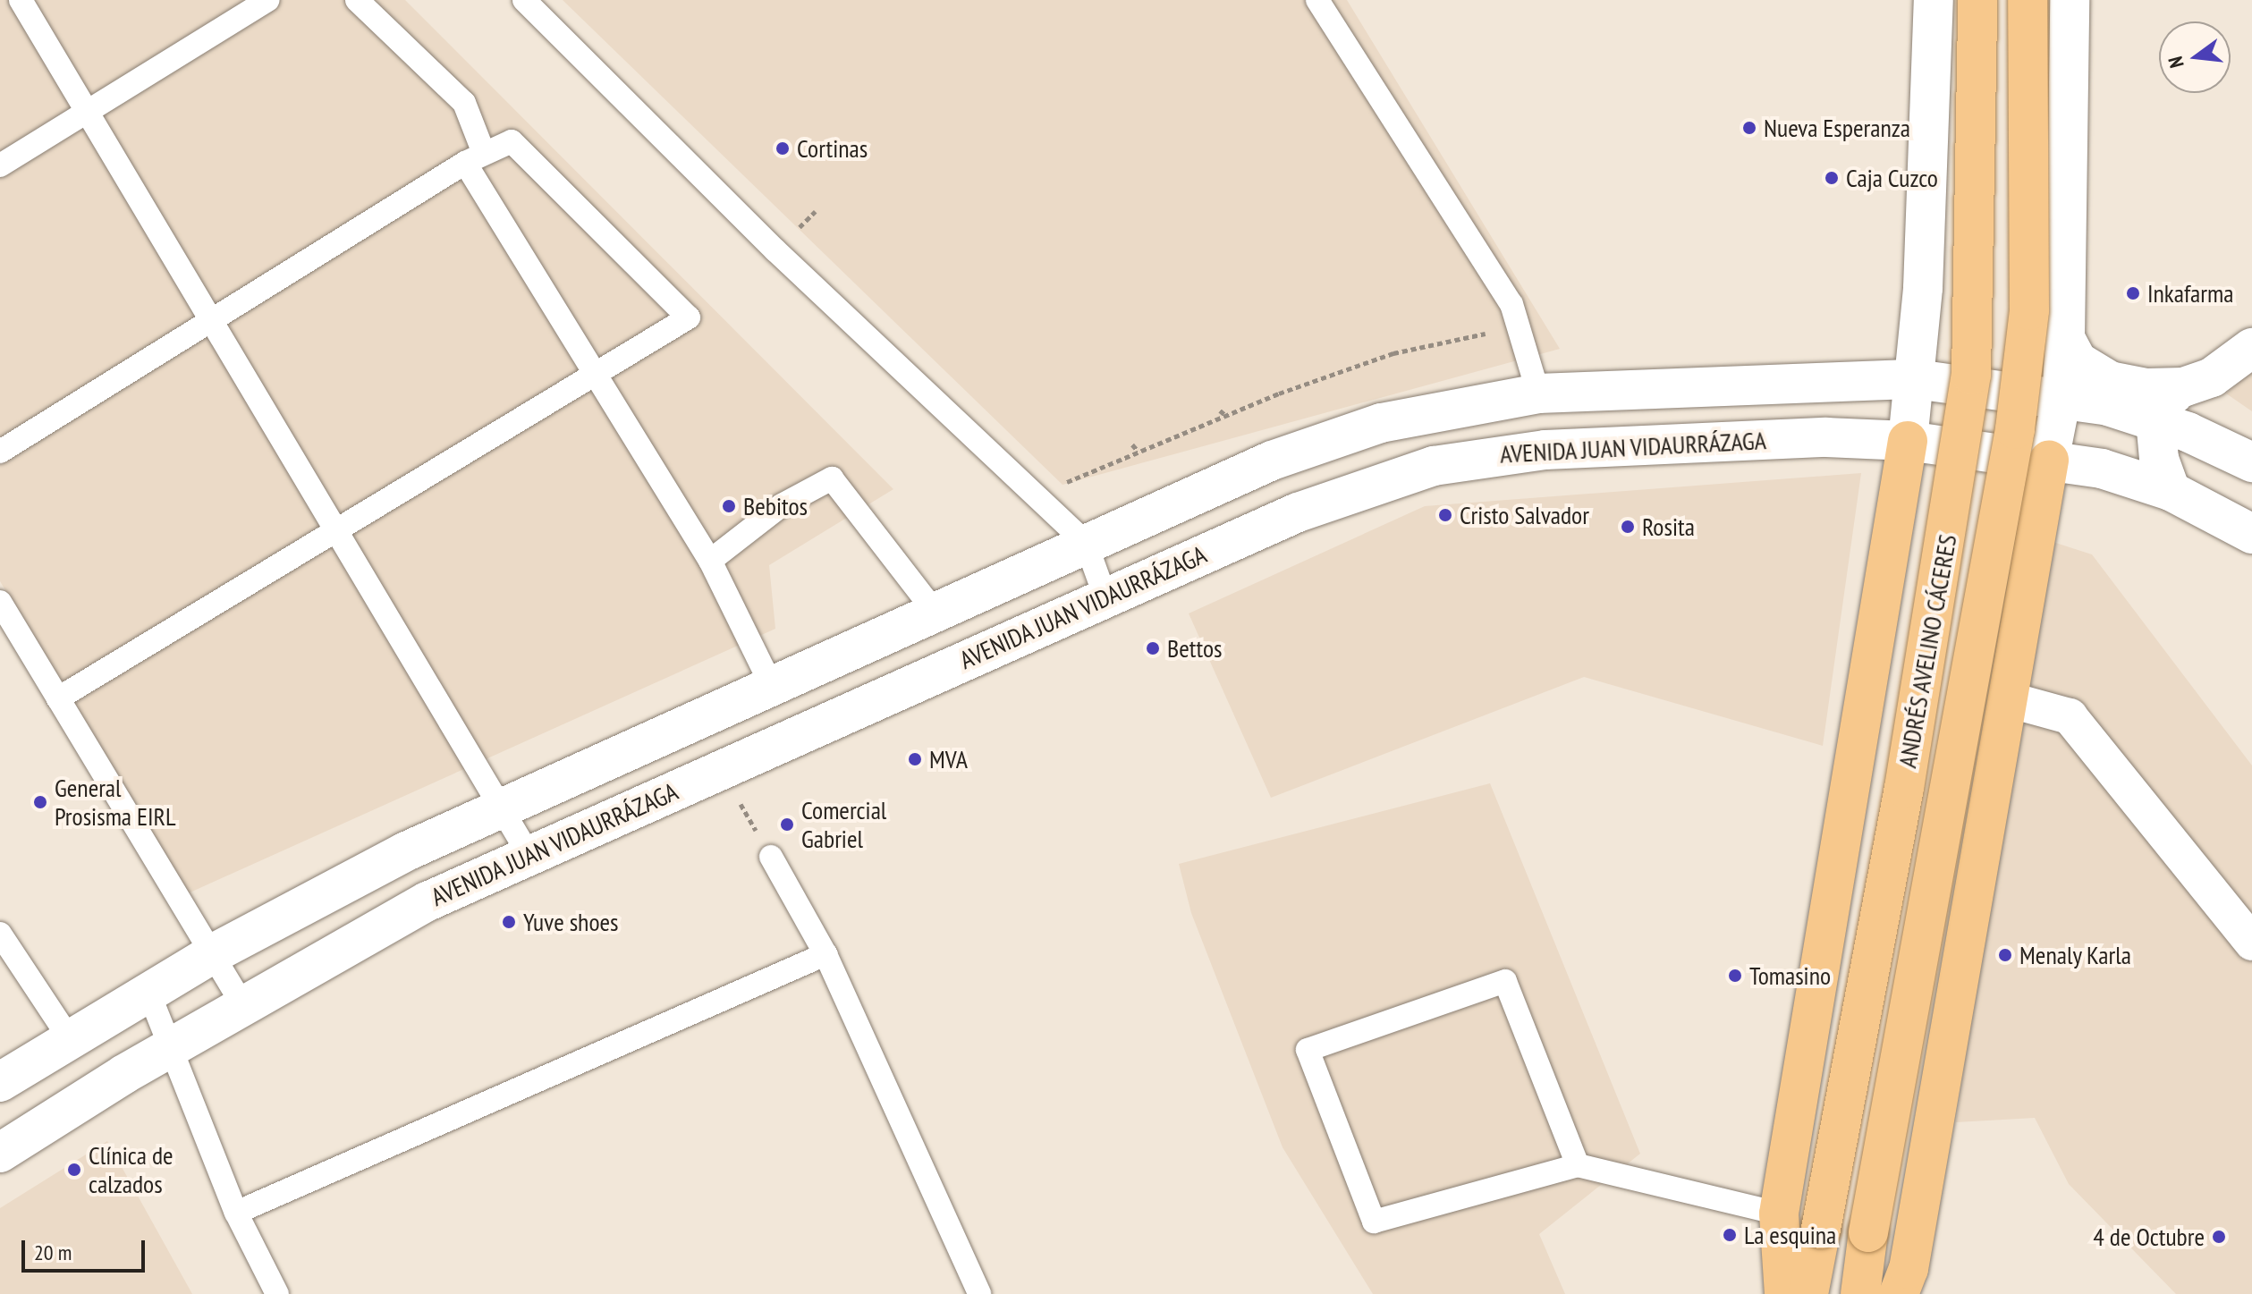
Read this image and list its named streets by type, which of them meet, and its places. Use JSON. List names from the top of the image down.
{
  "streets": {
    "highway": ["ANDRÉS AVELINO CÁCERES"],
    "main road": ["AVENIDA JUAN VIDAURRÁZAGA"]
  },
  "places": [
    "Nueva Esperanza",
    "Cortinas",
    "Caja Cuzco",
    "Inkafarma",
    "Bebitos",
    "Cristo Salvador",
    "Rosita",
    "Bettos",
    "MVA",
    "General Prosisma EIRL",
    "Comercial Gabriel",
    "Yuve shoes",
    "Menaly Karla",
    "Tomasino",
    "Clínica de calzados",
    "La esquina",
    "4 de Octubre"
  ],
  "scale_bar": "20 m",
  "north": "left"
}
